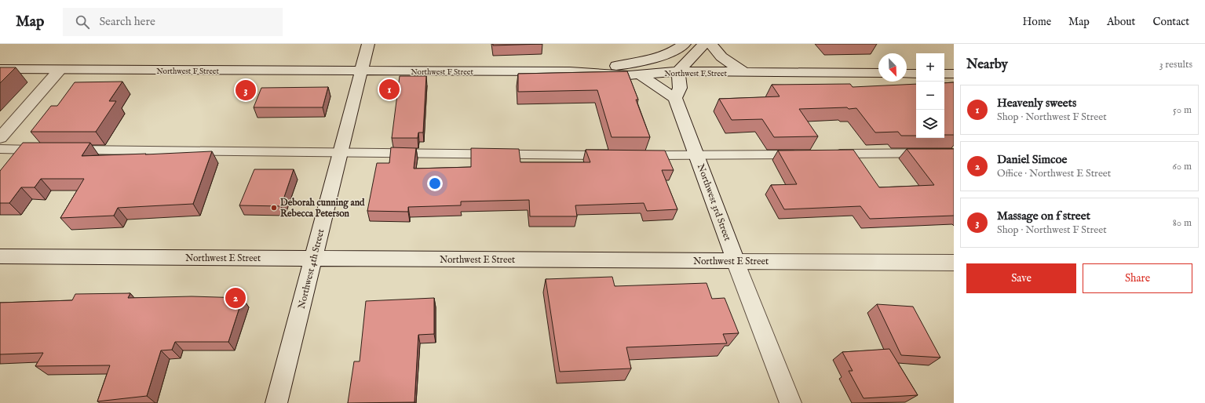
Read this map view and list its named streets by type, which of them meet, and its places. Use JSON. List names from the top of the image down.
{
  "streets": {
    "main road": [
      "Northwest F Street",
      "Northwest 3rd Street",
      "Northwest E Street",
      "Northwest 4th Street"
    ]
  },
  "crossings": [
    ["Northwest F Street", "Northwest 4th Street"],
    ["Northwest 3rd Street", "Northwest E Street"],
    ["Northwest E Street", "Northwest 4th Street"]
  ],
  "places": ["Deborah cunning and Rebecca Peterson"],
  "north": "bottom right",
  "page": {
    "header": "Map",
    "search": "Search here",
    "nav": [
      "Home",
      "Map",
      "About",
      "Contact"
    ],
    "heading": ["Nearby", "3 results"],
    "map_buttons": ["+", "−"],
    "pins": ["1", "3", "2"],
    "list": [
      {
        "mark": "1",
        "name": "Heavenly sweets",
        "note": "Shop · Northwest F Street",
        "value": "50 m"
      },
      {
        "mark": "2",
        "name": "Daniel Simcoe",
        "note": "Office · Northwest E Street",
        "value": "60 m"
      },
      {
        "mark": "3",
        "name": "Massage on f street",
        "note": "Shop · Northwest F Street",
        "value": "80 m"
      }
    ],
    "buttons": ["Save", "Share"]
  }
}
